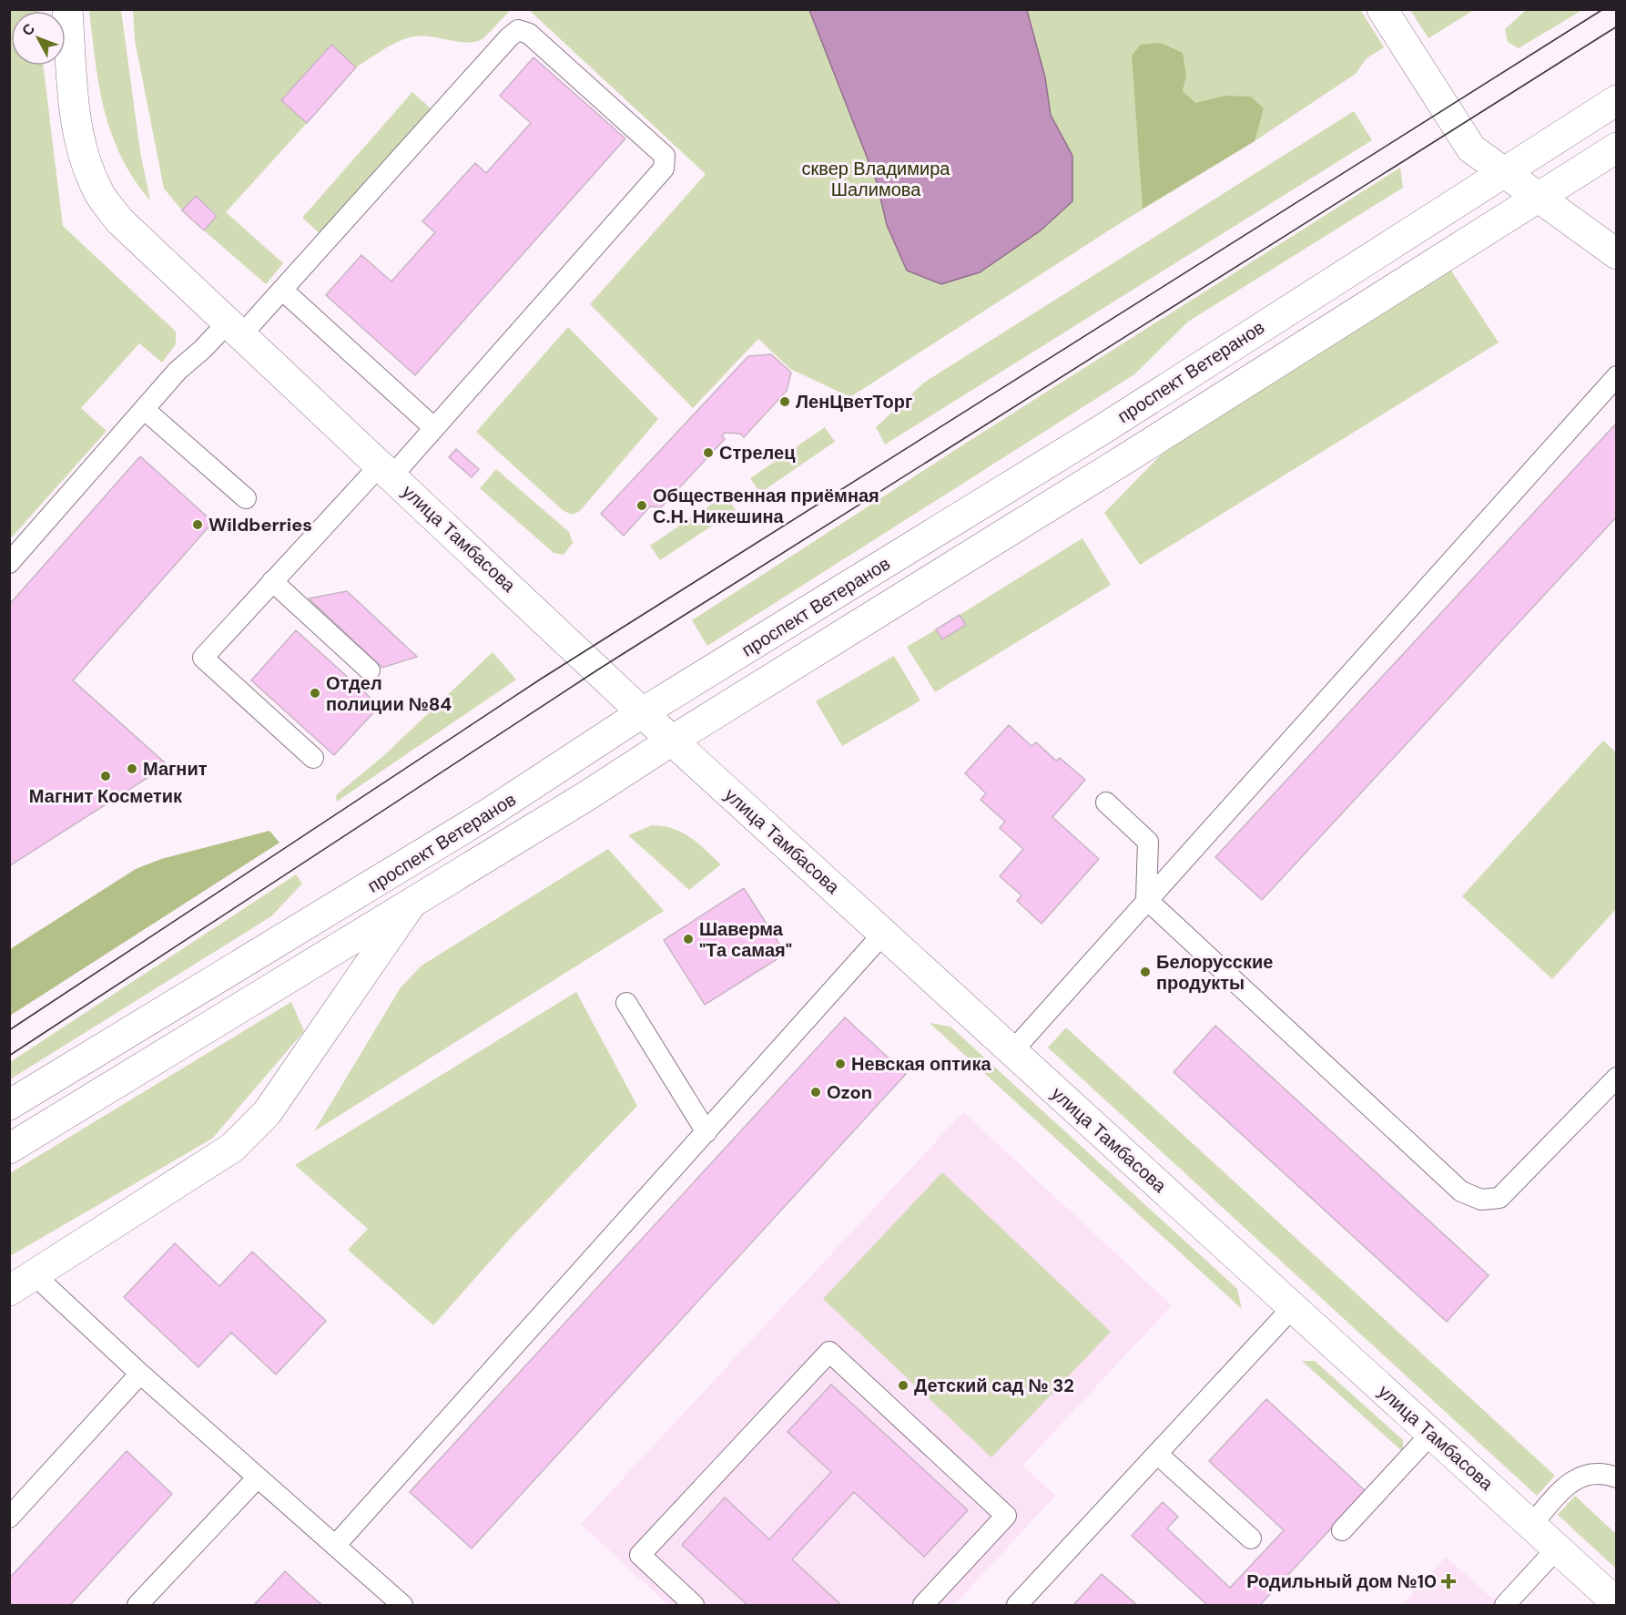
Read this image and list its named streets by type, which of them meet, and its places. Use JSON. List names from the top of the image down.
{
  "streets": {
    "main road": ["проспект Ветеранов", "улица Тамбасова"]
  },
  "crossings": [
    ["проспект Ветеранов", "улица Тамбасова"]
  ],
  "parks": ["сквер Владимира Шалимова"],
  "places": {
    "other": [
      "ЛенЦветТорг",
      "Стрелец",
      "Общественная приёмная С.Н. Никешина",
      "Wildberries",
      "Отдел полиции №84",
      "Магнит",
      "Магнит Косметик",
      "Шаверма \"Та самая\"",
      "Белорусские продукты",
      "Невская оптика",
      "Ozon",
      "Детский сад № 32"
    ],
    "health": ["Родильный дом №10"]
  },
  "north": "top left"
}
